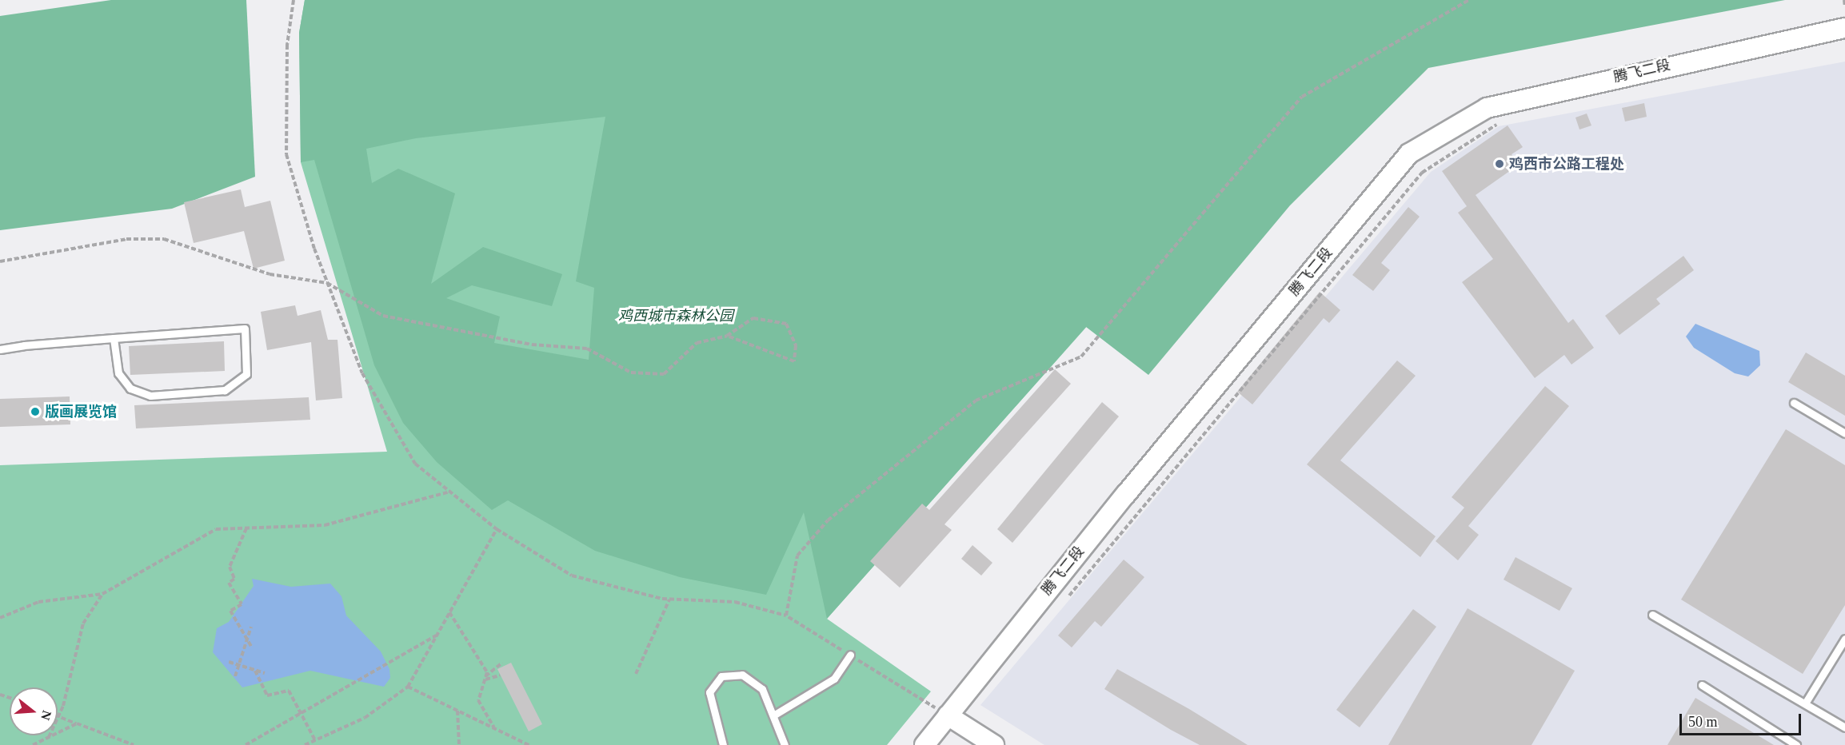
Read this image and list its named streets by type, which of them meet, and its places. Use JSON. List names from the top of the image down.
{
  "streets": {
    "street": ["腾飞二段"]
  },
  "parks": ["鸡西城市森林公园"],
  "places": ["鸡西市公路工程处", "版画展览馆"],
  "scale_bar": "50 m",
  "north": "right"
}
